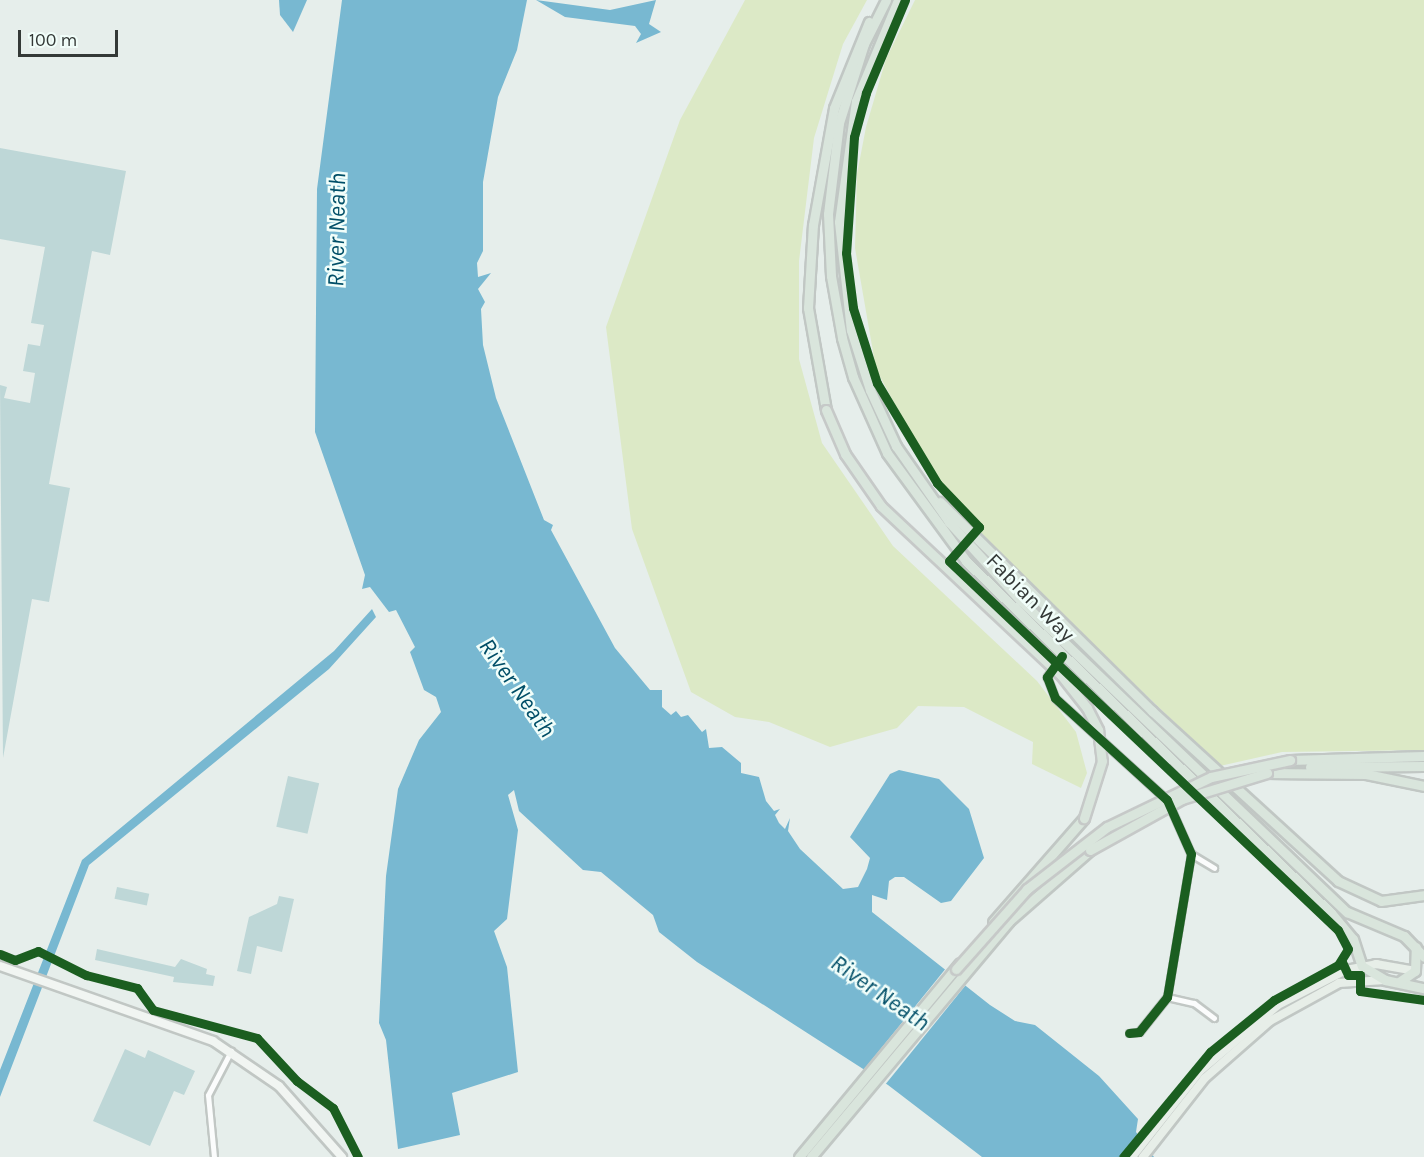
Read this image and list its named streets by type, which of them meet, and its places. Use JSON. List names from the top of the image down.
{
  "streets": {
    "highway": ["Fabian Way"]
  },
  "water": ["River Neath"],
  "scale_bar": "100 m"
}
